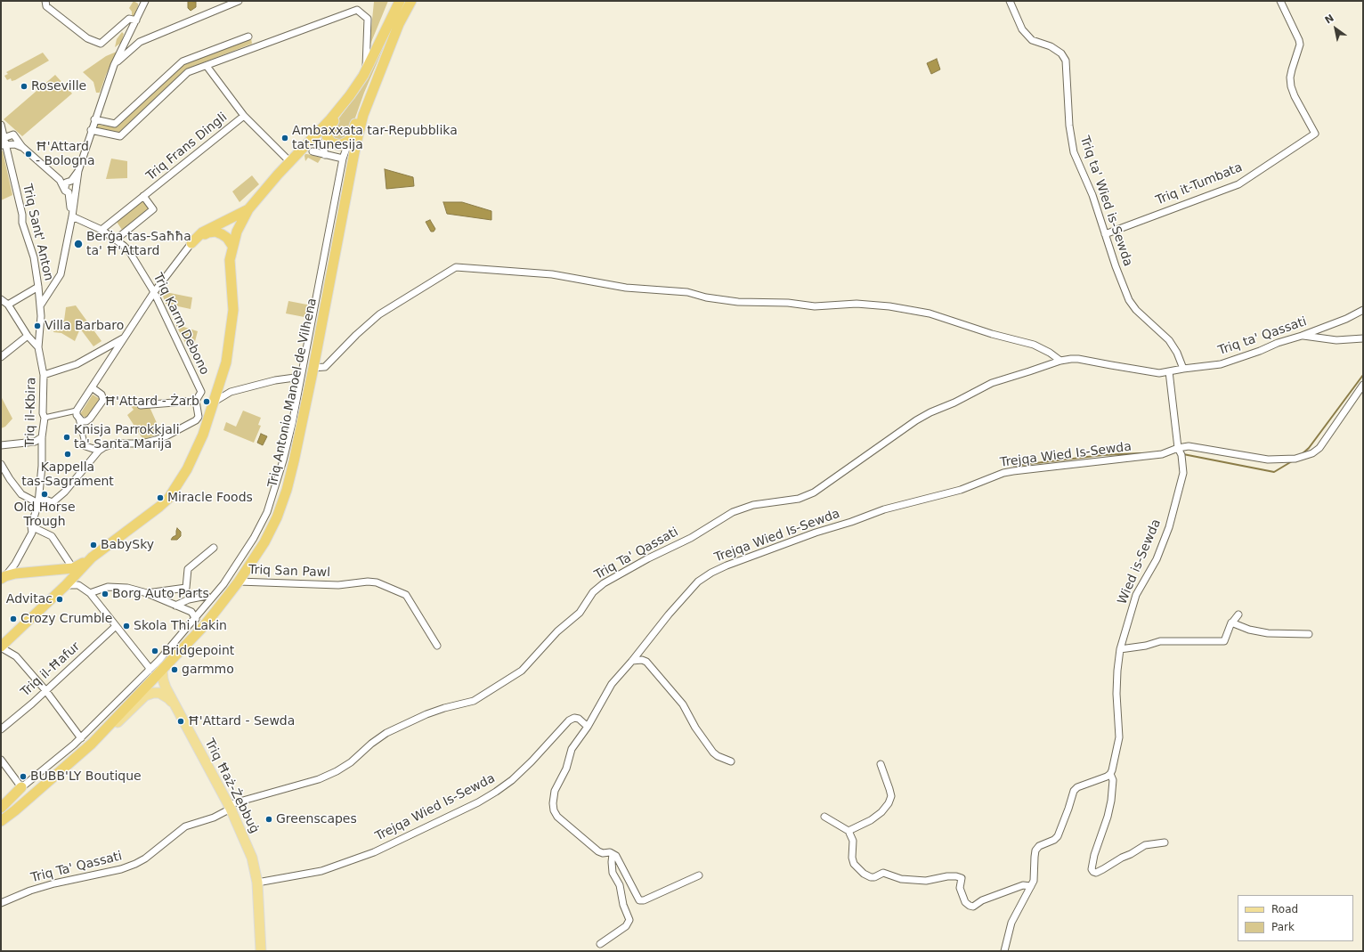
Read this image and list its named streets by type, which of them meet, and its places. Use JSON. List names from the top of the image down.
{
  "streets": {
    "highway": ["Triq Antonio Manoel de Vilhena"],
    "main road": ["Triq Ħaż-Żebbuġ"],
    "street": [
      "Triq Frans Dingli",
      "Triq it-Tumbata",
      "Triq ta' Wied is-Sewda",
      "Triq Sant' Anton",
      "Triq Karm Debono",
      "Triq ta' Qassati",
      "Triq il-Kbira",
      "Trejqa Wied Is-Sewda",
      "Triq Ta' Qassati",
      "Wied is-Sewda",
      "Triq San Pawl",
      "Triq il-Ħafur"
    ]
  },
  "crossings": [
    ["Triq Frans Dingli", "Triq Karm Debono"],
    ["Triq it-Tumbata", "Triq ta' Wied is-Sewda"],
    ["Triq ta' Wied is-Sewda", "Triq ta' Qassati"],
    ["Triq Sant' Anton", "Triq il-Kbira"],
    ["Triq ta' Qassati", "Triq Ta' Qassati"],
    ["Triq ta' Qassati", "Wied is-Sewda"],
    ["Triq Antonio Manoel de Vilhena", "Triq San Pawl"],
    ["Triq Antonio Manoel de Vilhena", "Triq Ħaż-Żebbuġ"],
    ["Trejqa Wied Is-Sewda", "Wied is-Sewda"],
    ["Trejqa Wied Is-Sewda", "Triq Ħaż-Żebbuġ"],
    ["Triq Ta' Qassati", "Triq Ħaż-Żebbuġ"]
  ],
  "places": [
    "Roseville",
    "Ambaxxata tar-Repubblika tat-Tunesija",
    "Ħ'Attard - Bologna",
    "Berġa tas-Saħħa ta' Ħ'Attard",
    "Villa Barbaro",
    "Ħ'Attard - Żarb",
    "Knisja Parrokkjali ta' Santa Marija",
    "Kappella tas-Sagrament",
    "Old Horse Trough",
    "Miracle Foods",
    "BabySky",
    "Borg Auto Parts",
    "Advitac",
    "Crozy Crumble",
    "Skola Thi Lakin",
    "Bridgepoint",
    "garmmo",
    "Ħ'Attard - Sewda",
    "BUBB'LY Boutique",
    "Greenscapes"
  ],
  "legend": ["Road", "Park"],
  "north": "top left"
}
